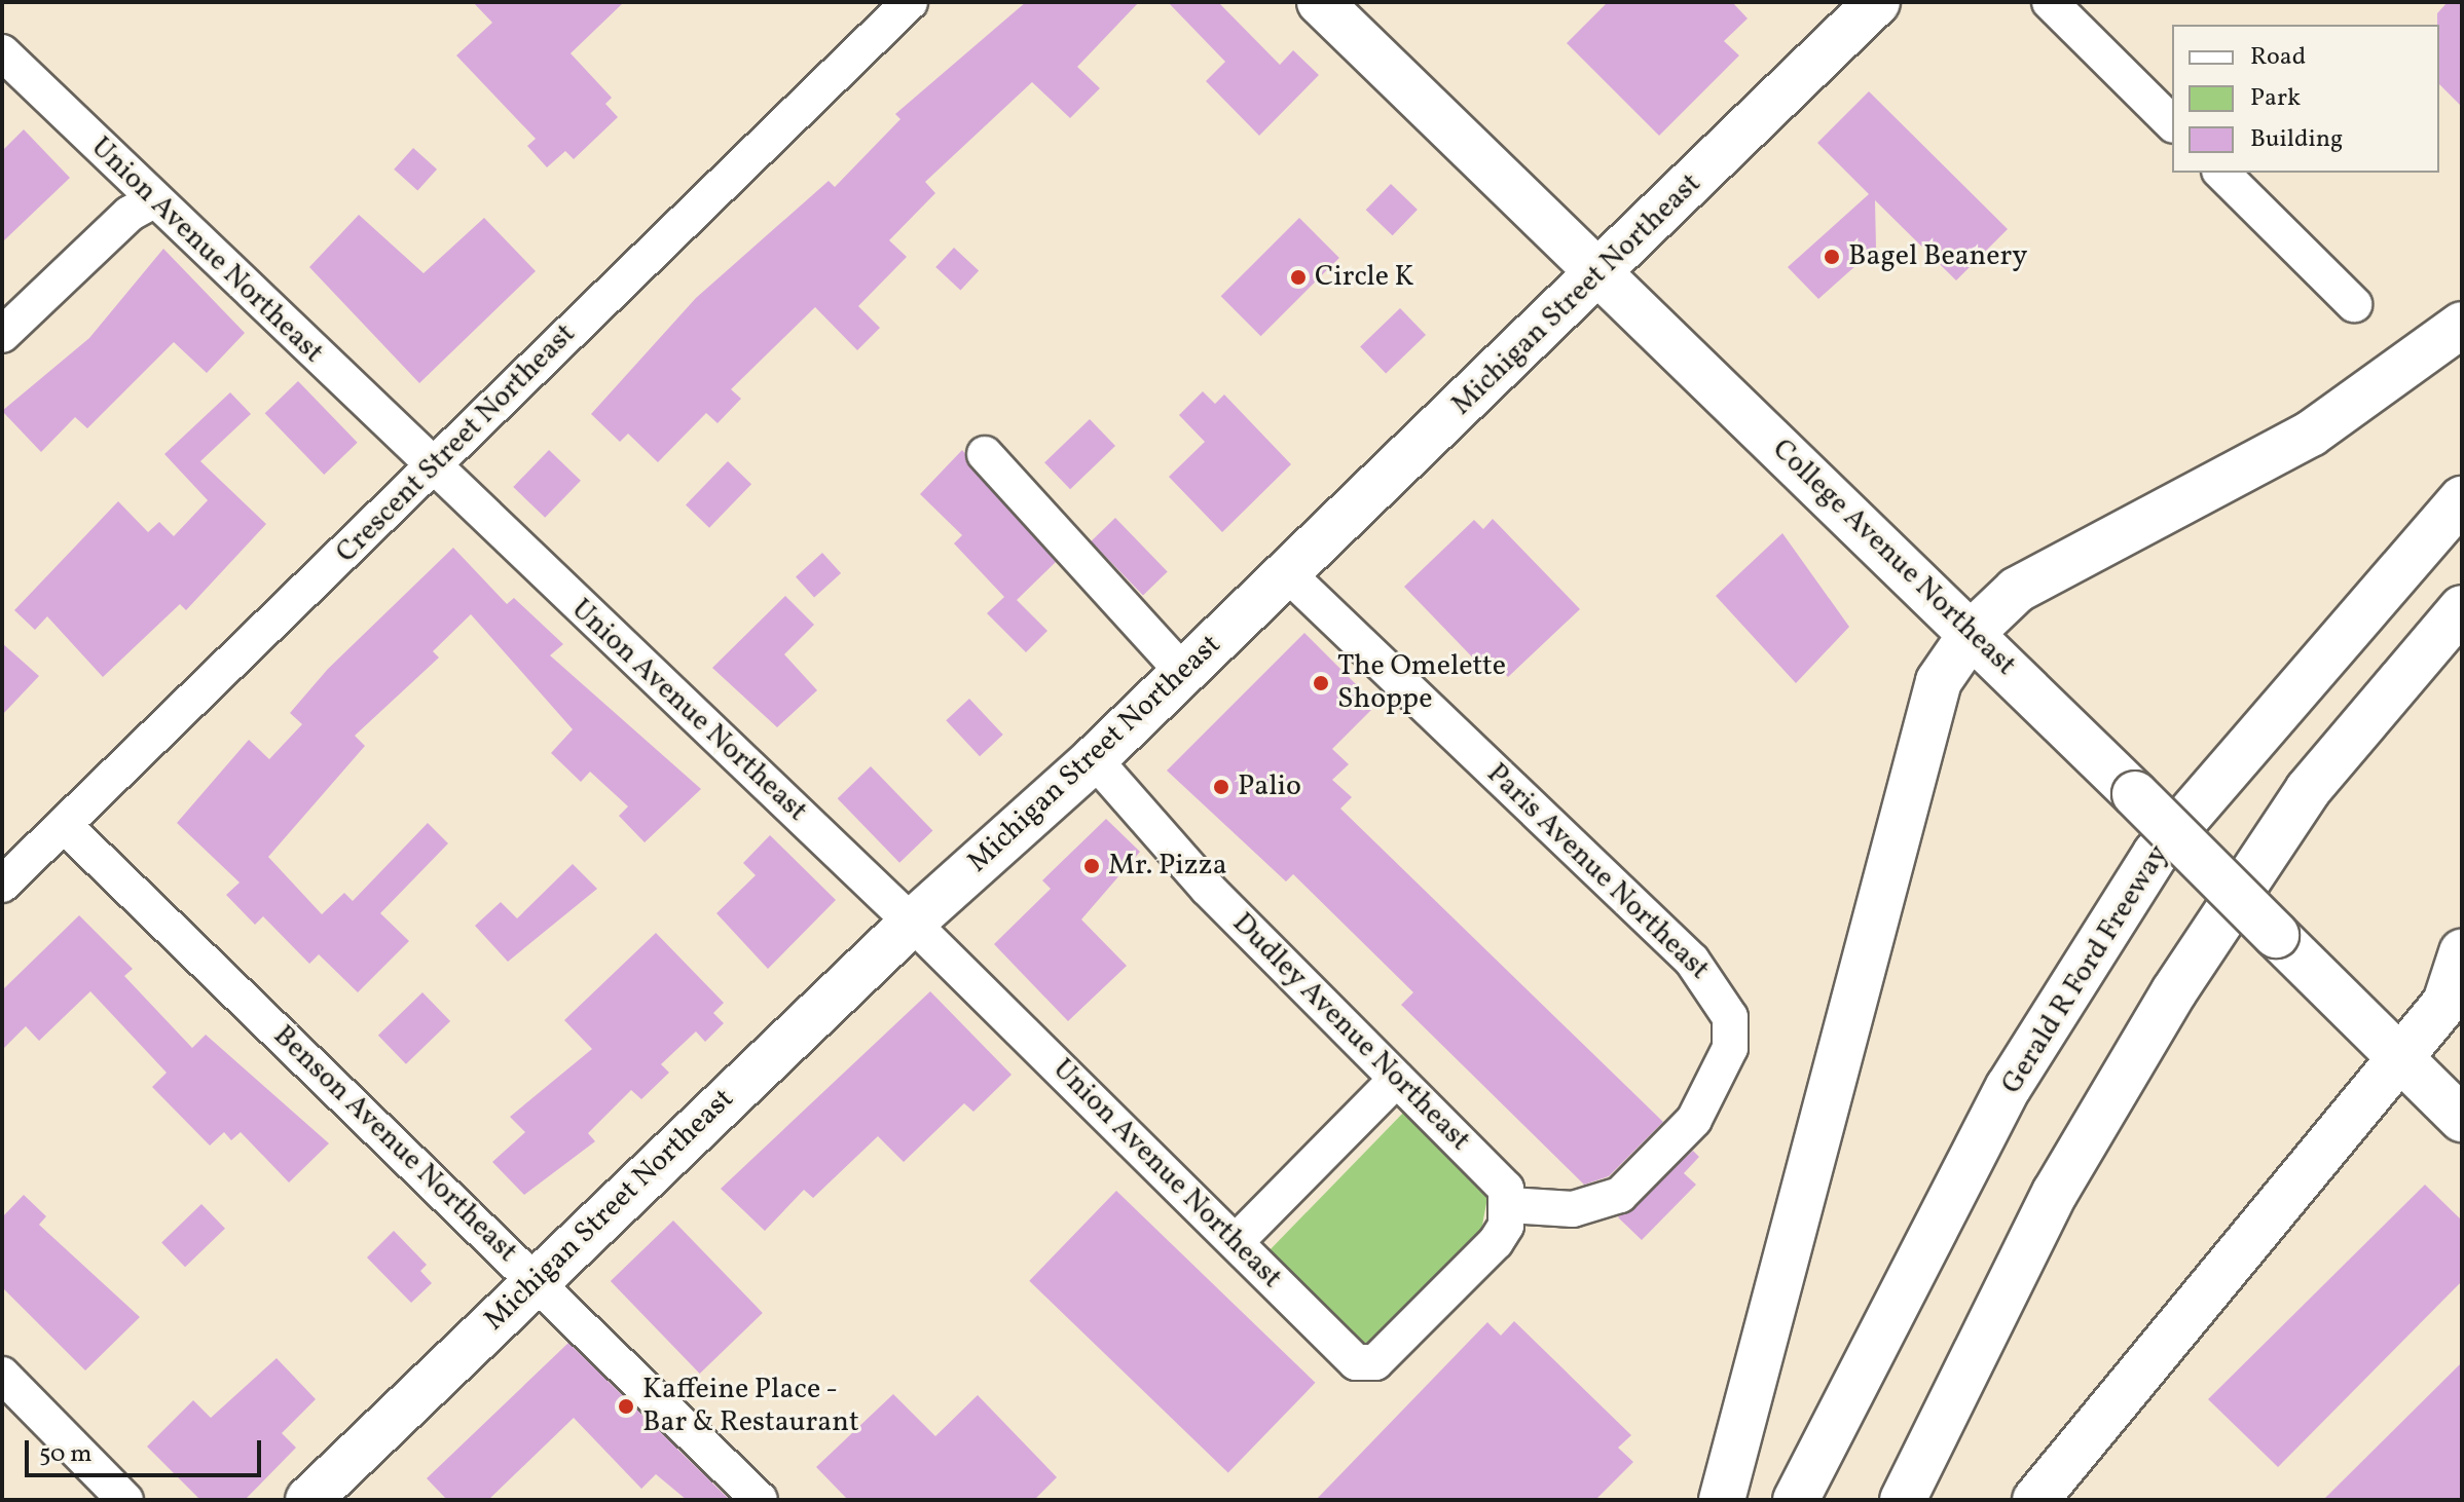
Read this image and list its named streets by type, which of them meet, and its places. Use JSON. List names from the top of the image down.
{
  "streets": {
    "main road": ["Michigan Street Northeast", "College Avenue Northeast", "Gerald R Ford Freeway"],
    "street": [
      "Union Avenue Northeast",
      "Crescent Street Northeast",
      "Paris Avenue Northeast",
      "Dudley Avenue Northeast",
      "Benson Avenue Northeast"
    ]
  },
  "crossings": [
    ["Union Avenue Northeast", "Michigan Street Northeast"],
    ["Union Avenue Northeast", "Crescent Street Northeast"],
    ["Union Avenue Northeast", "Paris Avenue Northeast"],
    ["Union Avenue Northeast", "Dudley Avenue Northeast"],
    ["Michigan Street Northeast", "College Avenue Northeast"],
    ["Michigan Street Northeast", "Paris Avenue Northeast"],
    ["Michigan Street Northeast", "Dudley Avenue Northeast"],
    ["Michigan Street Northeast", "Benson Avenue Northeast"],
    ["Crescent Street Northeast", "Benson Avenue Northeast"],
    ["Paris Avenue Northeast", "Dudley Avenue Northeast"]
  ],
  "places": [
    "Bagel Beanery",
    "Circle K",
    "The Omelette Shoppe",
    "Palio",
    "Mr. Pizza",
    "Kaffeine Place - Bar & Restaurant"
  ],
  "legend": ["Road", "Park", "Building"],
  "scale_bar": "50 m"
}
